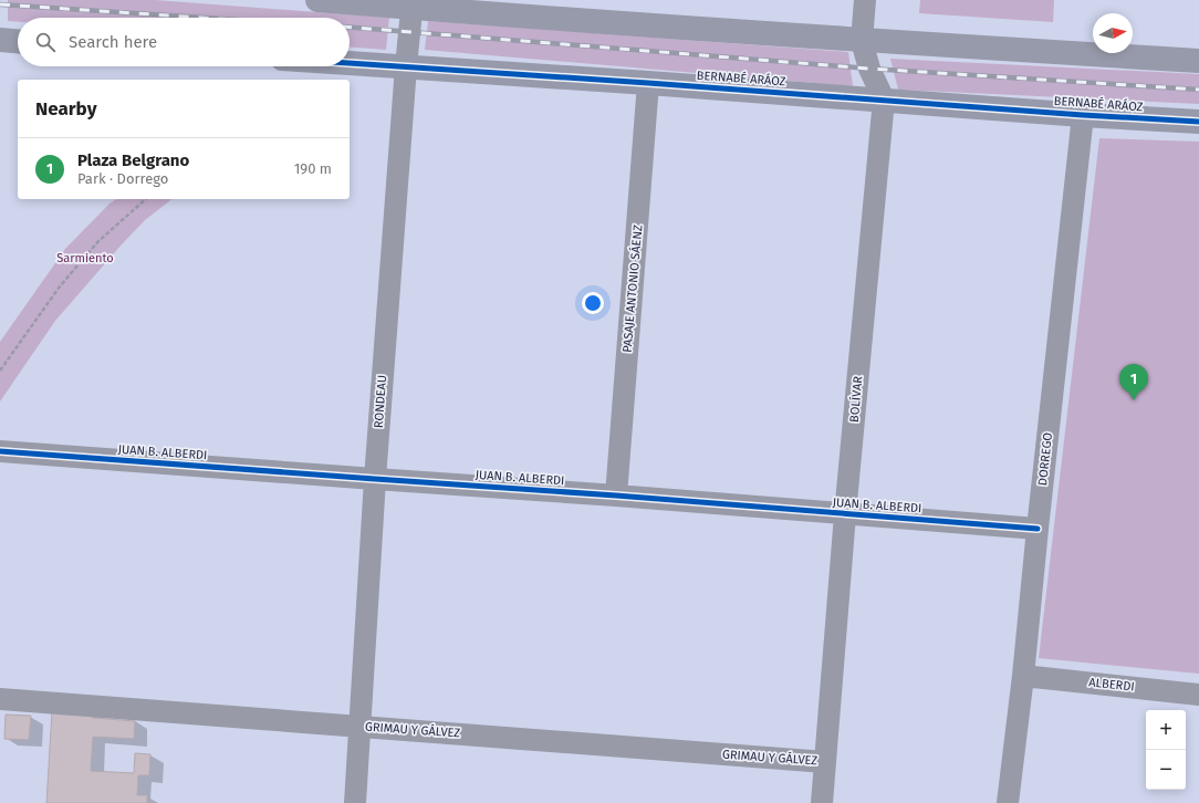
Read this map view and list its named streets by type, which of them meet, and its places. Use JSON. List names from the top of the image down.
{
  "streets": {
    "street": [
      "BERNABÉ ARÁOZ",
      "PASAJE ANTONIO SÁENZ",
      "BOLÍVAR",
      "RONDEAU",
      "JUAN B. ALBERDI",
      "DORREGO",
      "ALBERDI",
      "GRIMAU Y GÁLVEZ"
    ]
  },
  "crossings": [
    ["BERNABÉ ARÁOZ", "PASAJE ANTONIO SÁENZ"],
    ["BERNABÉ ARÁOZ", "BOLÍVAR"],
    ["BERNABÉ ARÁOZ", "RONDEAU"],
    ["BERNABÉ ARÁOZ", "DORREGO"],
    ["PASAJE ANTONIO SÁENZ", "JUAN B. ALBERDI"],
    ["BOLÍVAR", "JUAN B. ALBERDI"],
    ["BOLÍVAR", "GRIMAU Y GÁLVEZ"],
    ["RONDEAU", "JUAN B. ALBERDI"],
    ["RONDEAU", "GRIMAU Y GÁLVEZ"],
    ["JUAN B. ALBERDI", "DORREGO"],
    ["DORREGO", "ALBERDI"]
  ],
  "parks": ["Sarmiento"],
  "north": "right",
  "page": {
    "search": "Search here",
    "heading": "Nearby",
    "list": [
      {
        "mark": "1",
        "name": "Plaza Belgrano",
        "note": "Park · Dorrego",
        "value": "190 m"
      }
    ],
    "pins": "1",
    "map_buttons": ["+", "−"]
  }
}
